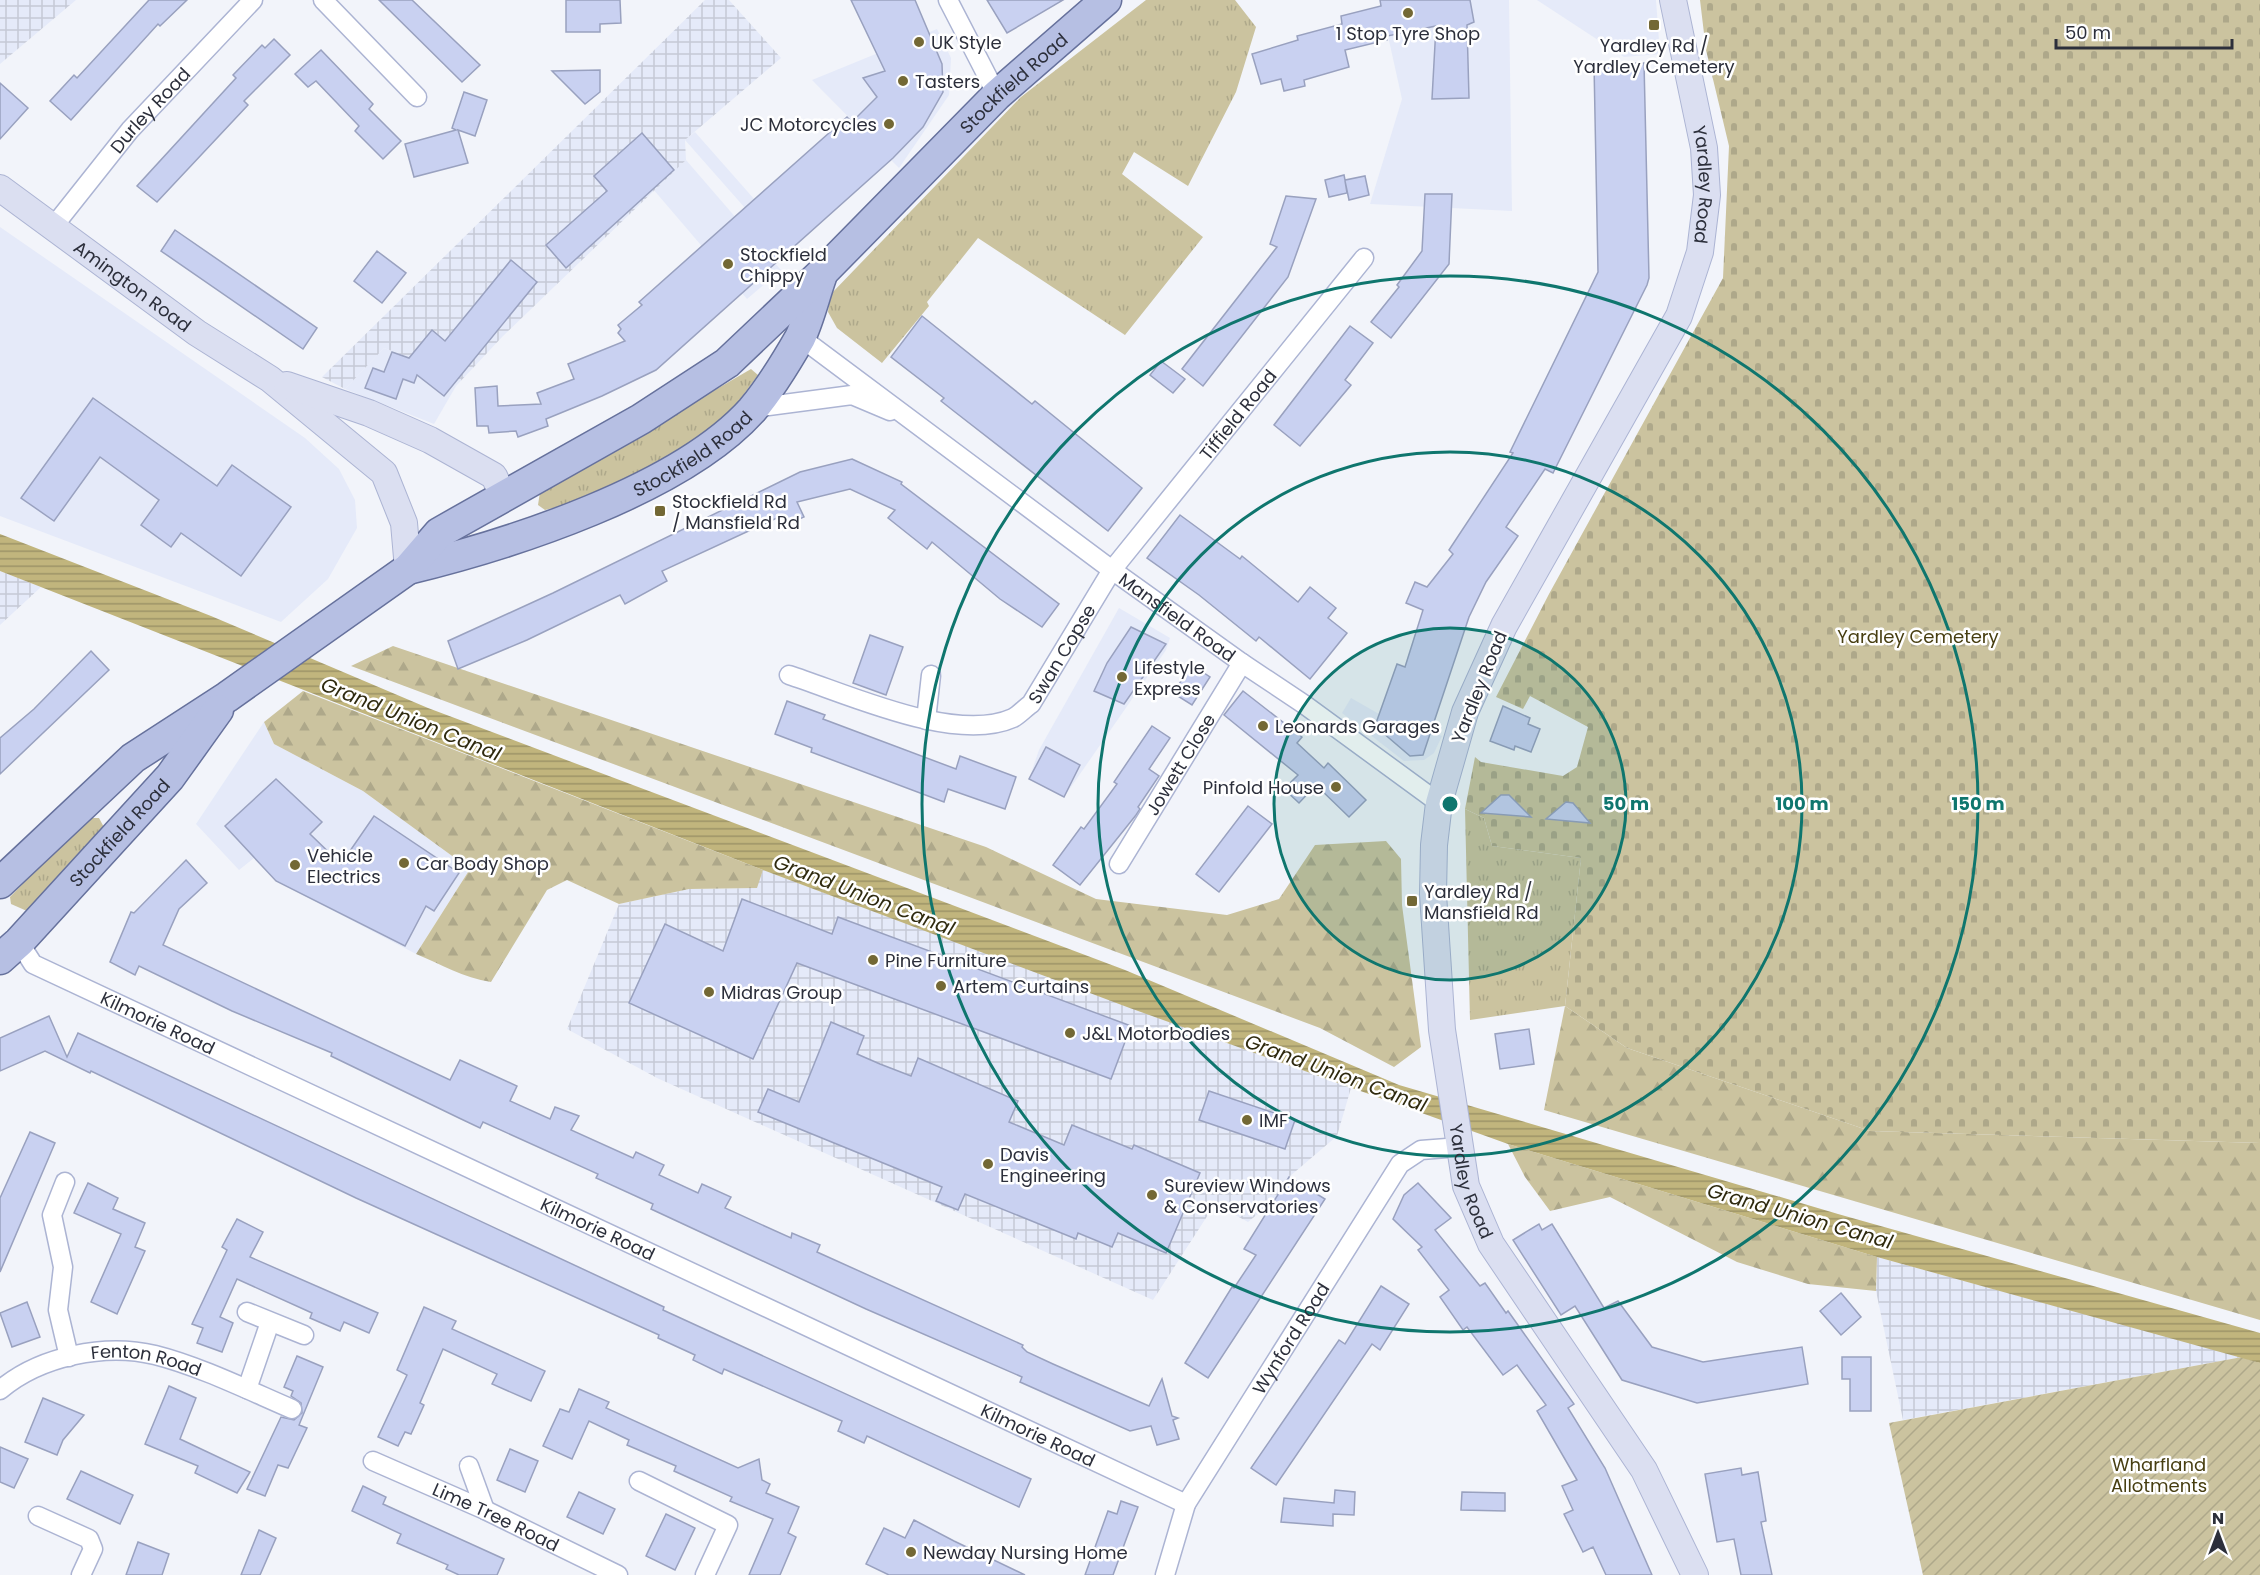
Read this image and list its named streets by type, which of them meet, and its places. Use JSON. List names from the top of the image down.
{
  "streets": {
    "main road": ["Stockfield Road", "Yardley Road", "Amington Road"],
    "street": [
      "Durley Road",
      "Tiffield Road",
      "Mansfield Road",
      "Swan Copse",
      "Jowett Close",
      "Kilmorie Road",
      "Wynford Road",
      "Fenton Road",
      "Lime Tree Road"
    ]
  },
  "crossings": [
    ["Stockfield Road", "Amington Road"],
    ["Stockfield Road", "Mansfield Road"],
    ["Stockfield Road", "Kilmorie Road"],
    ["Durley Road", "Amington Road"],
    ["Yardley Road", "Mansfield Road"],
    ["Yardley Road", "Wynford Road"],
    ["Tiffield Road", "Mansfield Road"],
    ["Tiffield Road", "Swan Copse"],
    ["Mansfield Road", "Swan Copse"],
    ["Mansfield Road", "Jowett Close"],
    ["Kilmorie Road", "Wynford Road"]
  ],
  "water": ["Grand Union Canal"],
  "parks": ["Yardley Cemetery", "Wharfland Allotments"],
  "places": {
    "other": [
      "1 Stop Tyre Shop",
      "UK Style",
      "Tasters",
      "JC Motorcycles",
      "Stockfield Chippy",
      "Lifestyle Express",
      "Leonards Garages",
      "Pinfold House",
      "Car Body Shop",
      "Vehicle Electrics",
      "Pine Furniture",
      "Artem Curtains",
      "Midras Group",
      "J&L Motorbodies",
      "IMF",
      "Davis Engineering",
      "Sureview Windows & Conservatories",
      "Newday Nursing Home"
    ],
    "transit": ["Yardley Rd / Yardley Cemetery", "Stockfield Rd / Mansfield Rd", "Yardley Rd / Mansfield Rd"]
  },
  "scale_bar": "50 m",
  "north": "top",
  "rings": ["50 m", "100 m", "150 m"]
}
